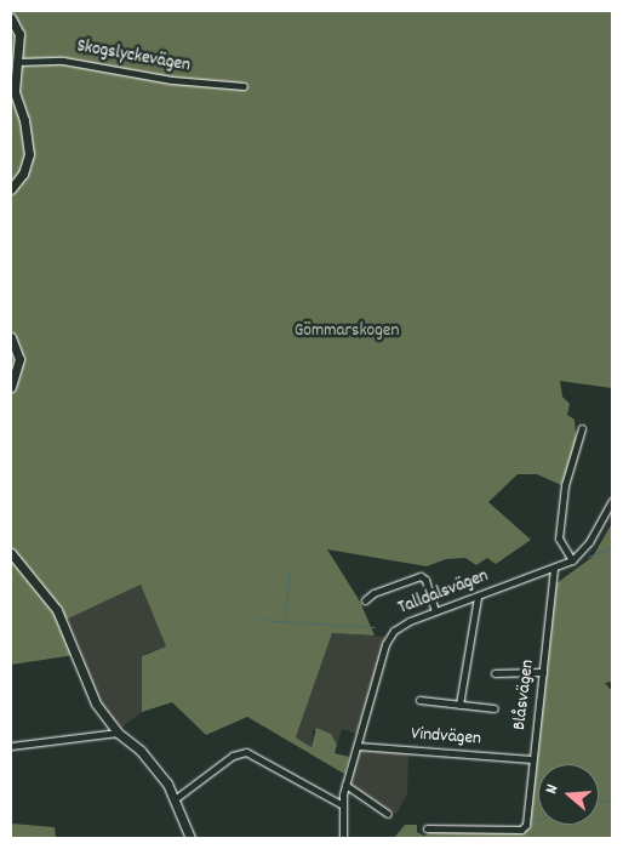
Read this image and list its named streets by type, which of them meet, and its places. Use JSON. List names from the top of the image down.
{
  "streets": {
    "street": [
      "Skogslyckevägen",
      "Talldalsvägen",
      "Blåsvägen",
      "Vindvägen"
    ]
  },
  "crossings": [
    ["Talldalsvägen", "Blåsvägen"],
    ["Talldalsvägen", "Vindvägen"],
    ["Blåsvägen", "Vindvägen"]
  ],
  "parks": ["Gömmarskogen"],
  "north": "left"
}
